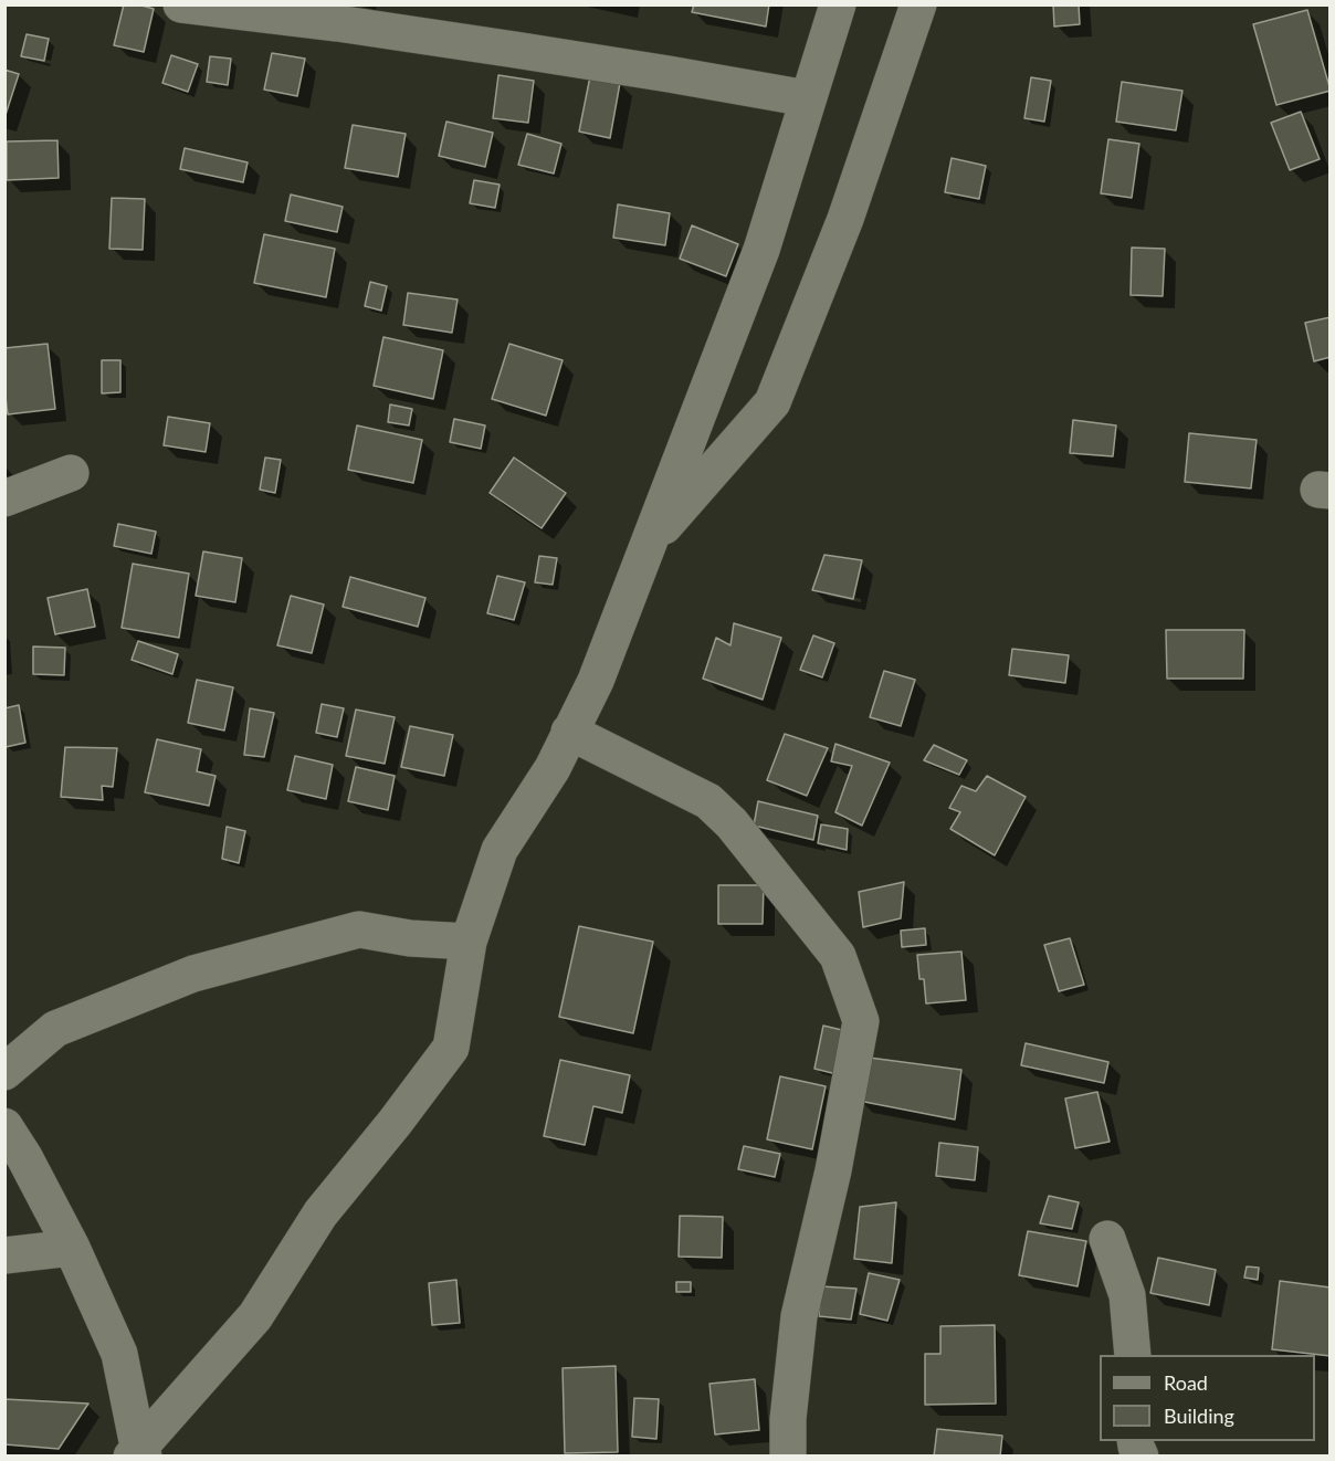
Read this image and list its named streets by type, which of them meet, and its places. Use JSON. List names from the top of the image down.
{
  "legend": ["Road", "Building"]
}
